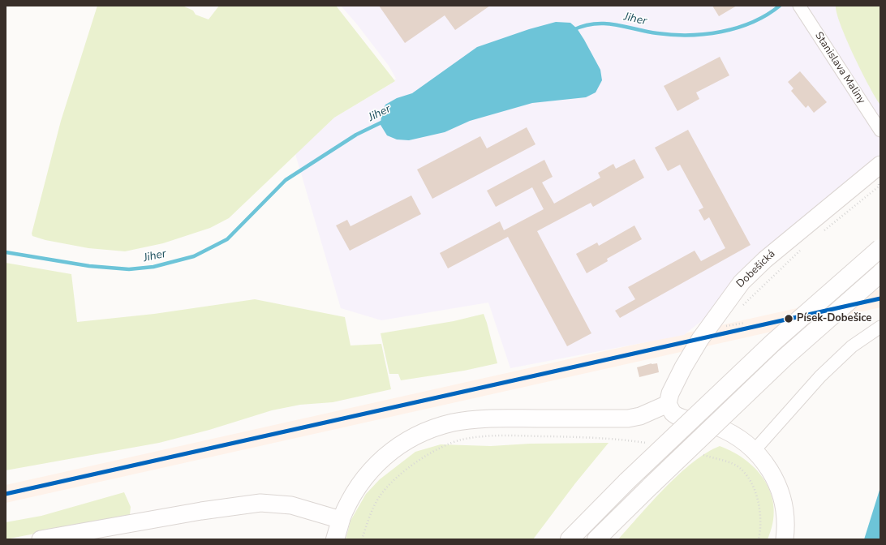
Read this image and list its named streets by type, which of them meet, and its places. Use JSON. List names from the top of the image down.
{
  "streets": {
    "street": ["Stanislava Maliny", "Dobešická"]
  },
  "water": ["Jiher"],
  "places": ["Písek-Dobešice"]
}
